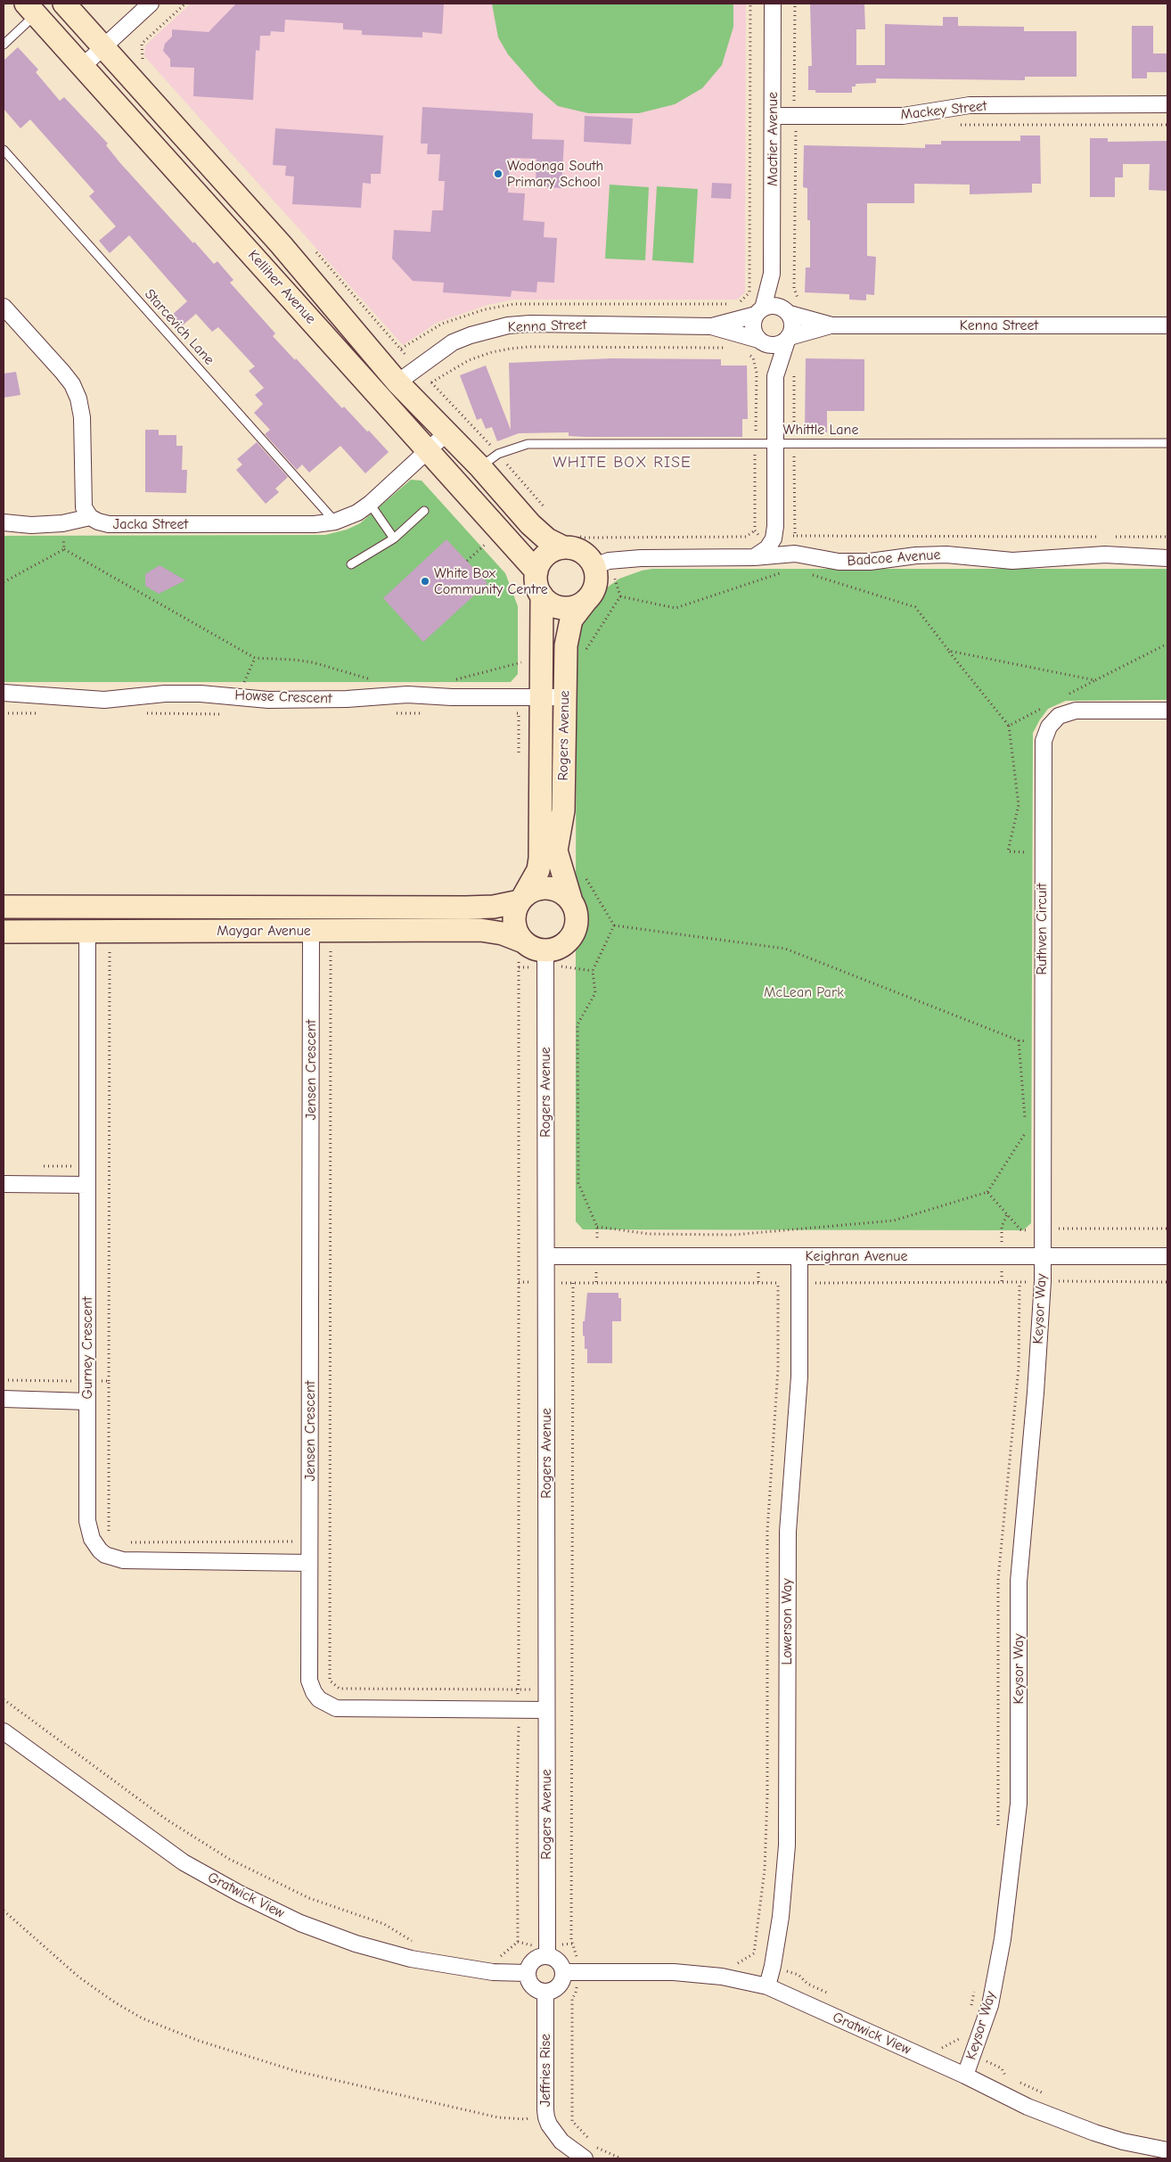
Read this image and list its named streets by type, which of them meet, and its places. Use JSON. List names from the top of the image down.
{
  "streets": {
    "street": [
      "Mackey Street",
      "Mactier Avenue",
      "Kelliher Avenue",
      "Kenna Street",
      "Jacka Street",
      "Badcoe Avenue",
      "Howse Crescent",
      "Rogers Avenue",
      "Ruthven Circuit",
      "Maygar Avenue",
      "Jensen Crescent",
      "Keighran Avenue",
      "Keysor Way",
      "Gurney Crescent",
      "Lowerson Way",
      "Gratwick View",
      "Jeffries Rise"
    ],
    "lane": ["Starcevich Lane", "Whittle Lane"]
  },
  "crossings": [
    ["Mackey Street", "Mactier Avenue"],
    ["Mactier Avenue", "Kenna Street"],
    ["Kelliher Avenue", "Kenna Street"],
    ["Kelliher Avenue", "Whittle Lane"],
    ["Kelliher Avenue", "Jacka Street"],
    ["Kelliher Avenue", "Badcoe Avenue"],
    ["Kelliher Avenue", "Rogers Avenue"],
    ["Starcevich Lane", "Jacka Street"],
    ["Badcoe Avenue", "Rogers Avenue"],
    ["Howse Crescent", "Rogers Avenue"],
    ["Rogers Avenue", "Maygar Avenue"],
    ["Rogers Avenue", "Jensen Crescent"],
    ["Rogers Avenue", "Keighran Avenue"],
    ["Rogers Avenue", "Gratwick View"],
    ["Rogers Avenue", "Jeffries Rise"],
    ["Ruthven Circuit", "Keighran Avenue"],
    ["Ruthven Circuit", "Keysor Way"],
    ["Maygar Avenue", "Jensen Crescent"],
    ["Maygar Avenue", "Gurney Crescent"],
    ["Jensen Crescent", "Gurney Crescent"],
    ["Keighran Avenue", "Keysor Way"],
    ["Keighran Avenue", "Lowerson Way"],
    ["Keysor Way", "Gratwick View"],
    ["Lowerson Way", "Gratwick View"],
    ["Gratwick View", "Jeffries Rise"]
  ],
  "districts": ["WHITE BOX RISE"],
  "parks": ["McLean Park"],
  "places": ["Wodonga South Primary School", "White Box Community Centre"]
}
